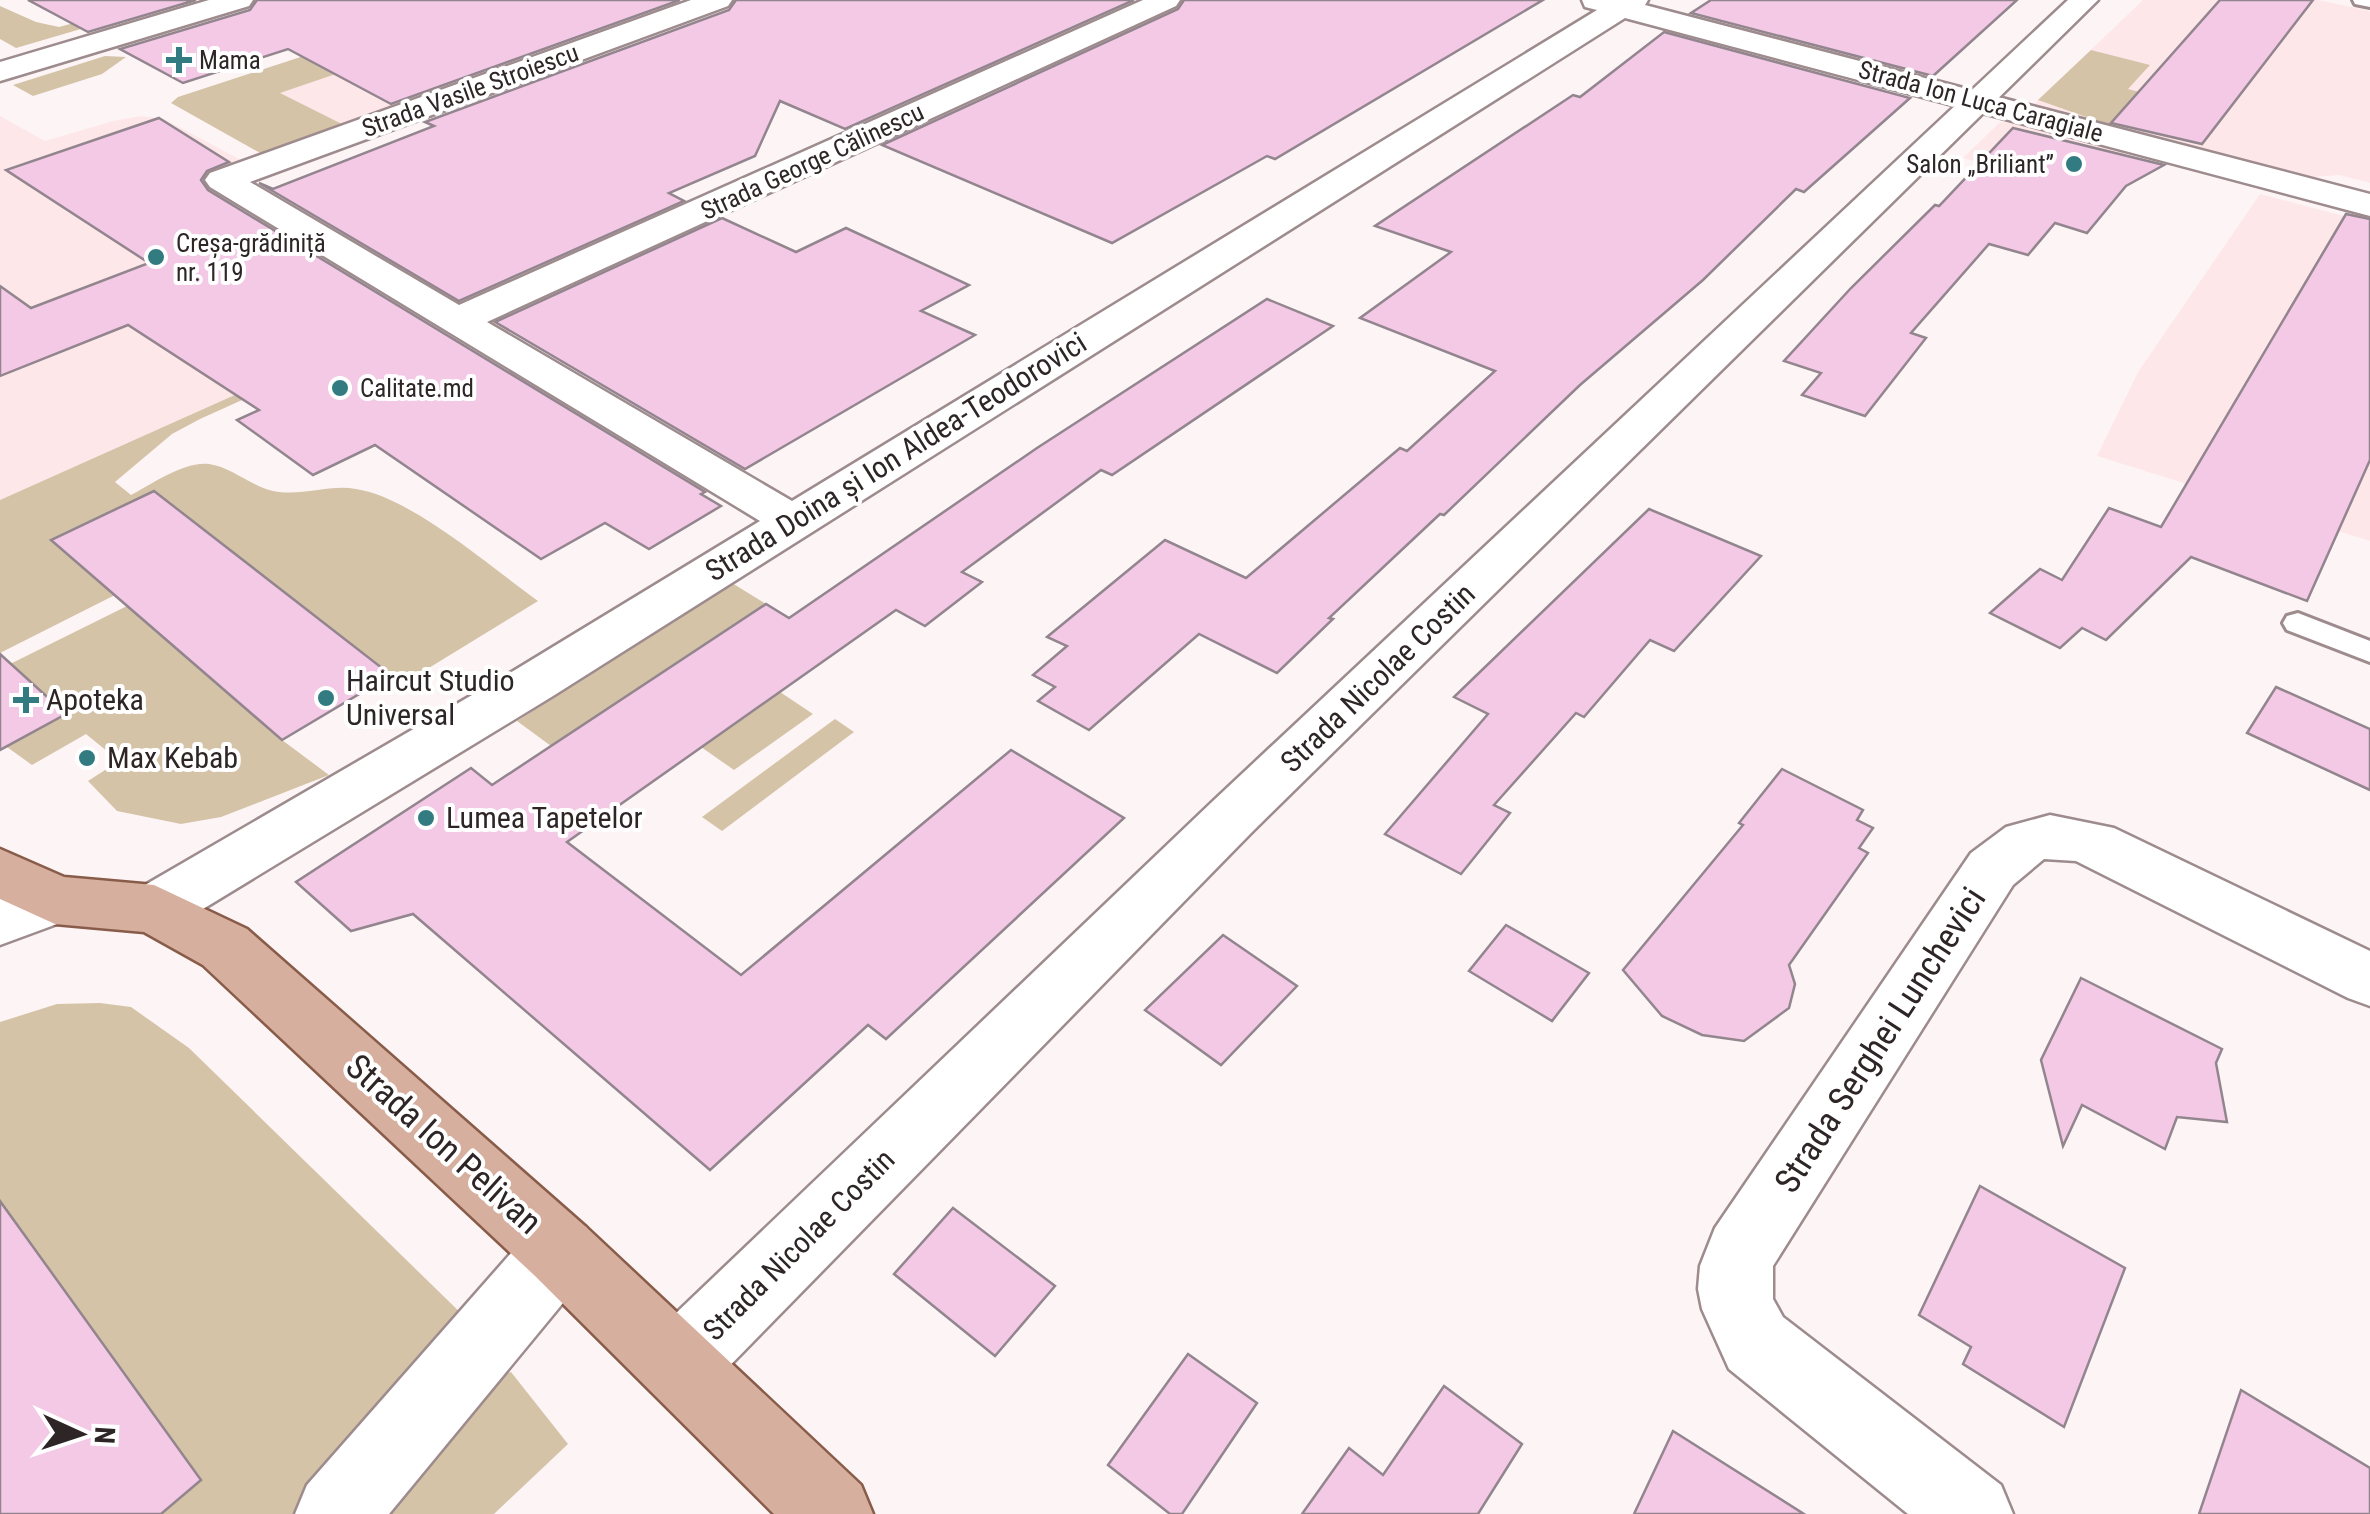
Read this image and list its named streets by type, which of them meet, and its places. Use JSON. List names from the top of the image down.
{
  "streets": {
    "main road": ["Strada Ion Pelivan"],
    "street": [
      "Strada Vasile Stroiescu",
      "Strada Ion Luca Caragiale",
      "Strada George Călinescu",
      "Strada Doina și Ion Aldea-Teodorovici",
      "Strada Nicolae Costin",
      "Strada Serghei Lunchevici"
    ]
  },
  "crossings": [
    ["Strada Vasile Stroiescu", "Strada George Călinescu"],
    ["Strada Ion Luca Caragiale", "Strada Doina și Ion Aldea-Teodorovici"],
    ["Strada Ion Luca Caragiale", "Strada Nicolae Costin"],
    ["Strada Doina și Ion Aldea-Teodorovici", "Strada Ion Pelivan"],
    ["Strada Nicolae Costin", "Strada Ion Pelivan"]
  ],
  "places": {
    "health": ["Mama", "Apoteka"],
    "other": [
      "Salon „Briliant”",
      "Creșa-grădiniță nr. 119",
      "Calitate.md",
      "Haircut Studio Universal",
      "Max Kebab",
      "Lumea Tapetelor"
    ]
  },
  "north": "right"
}
